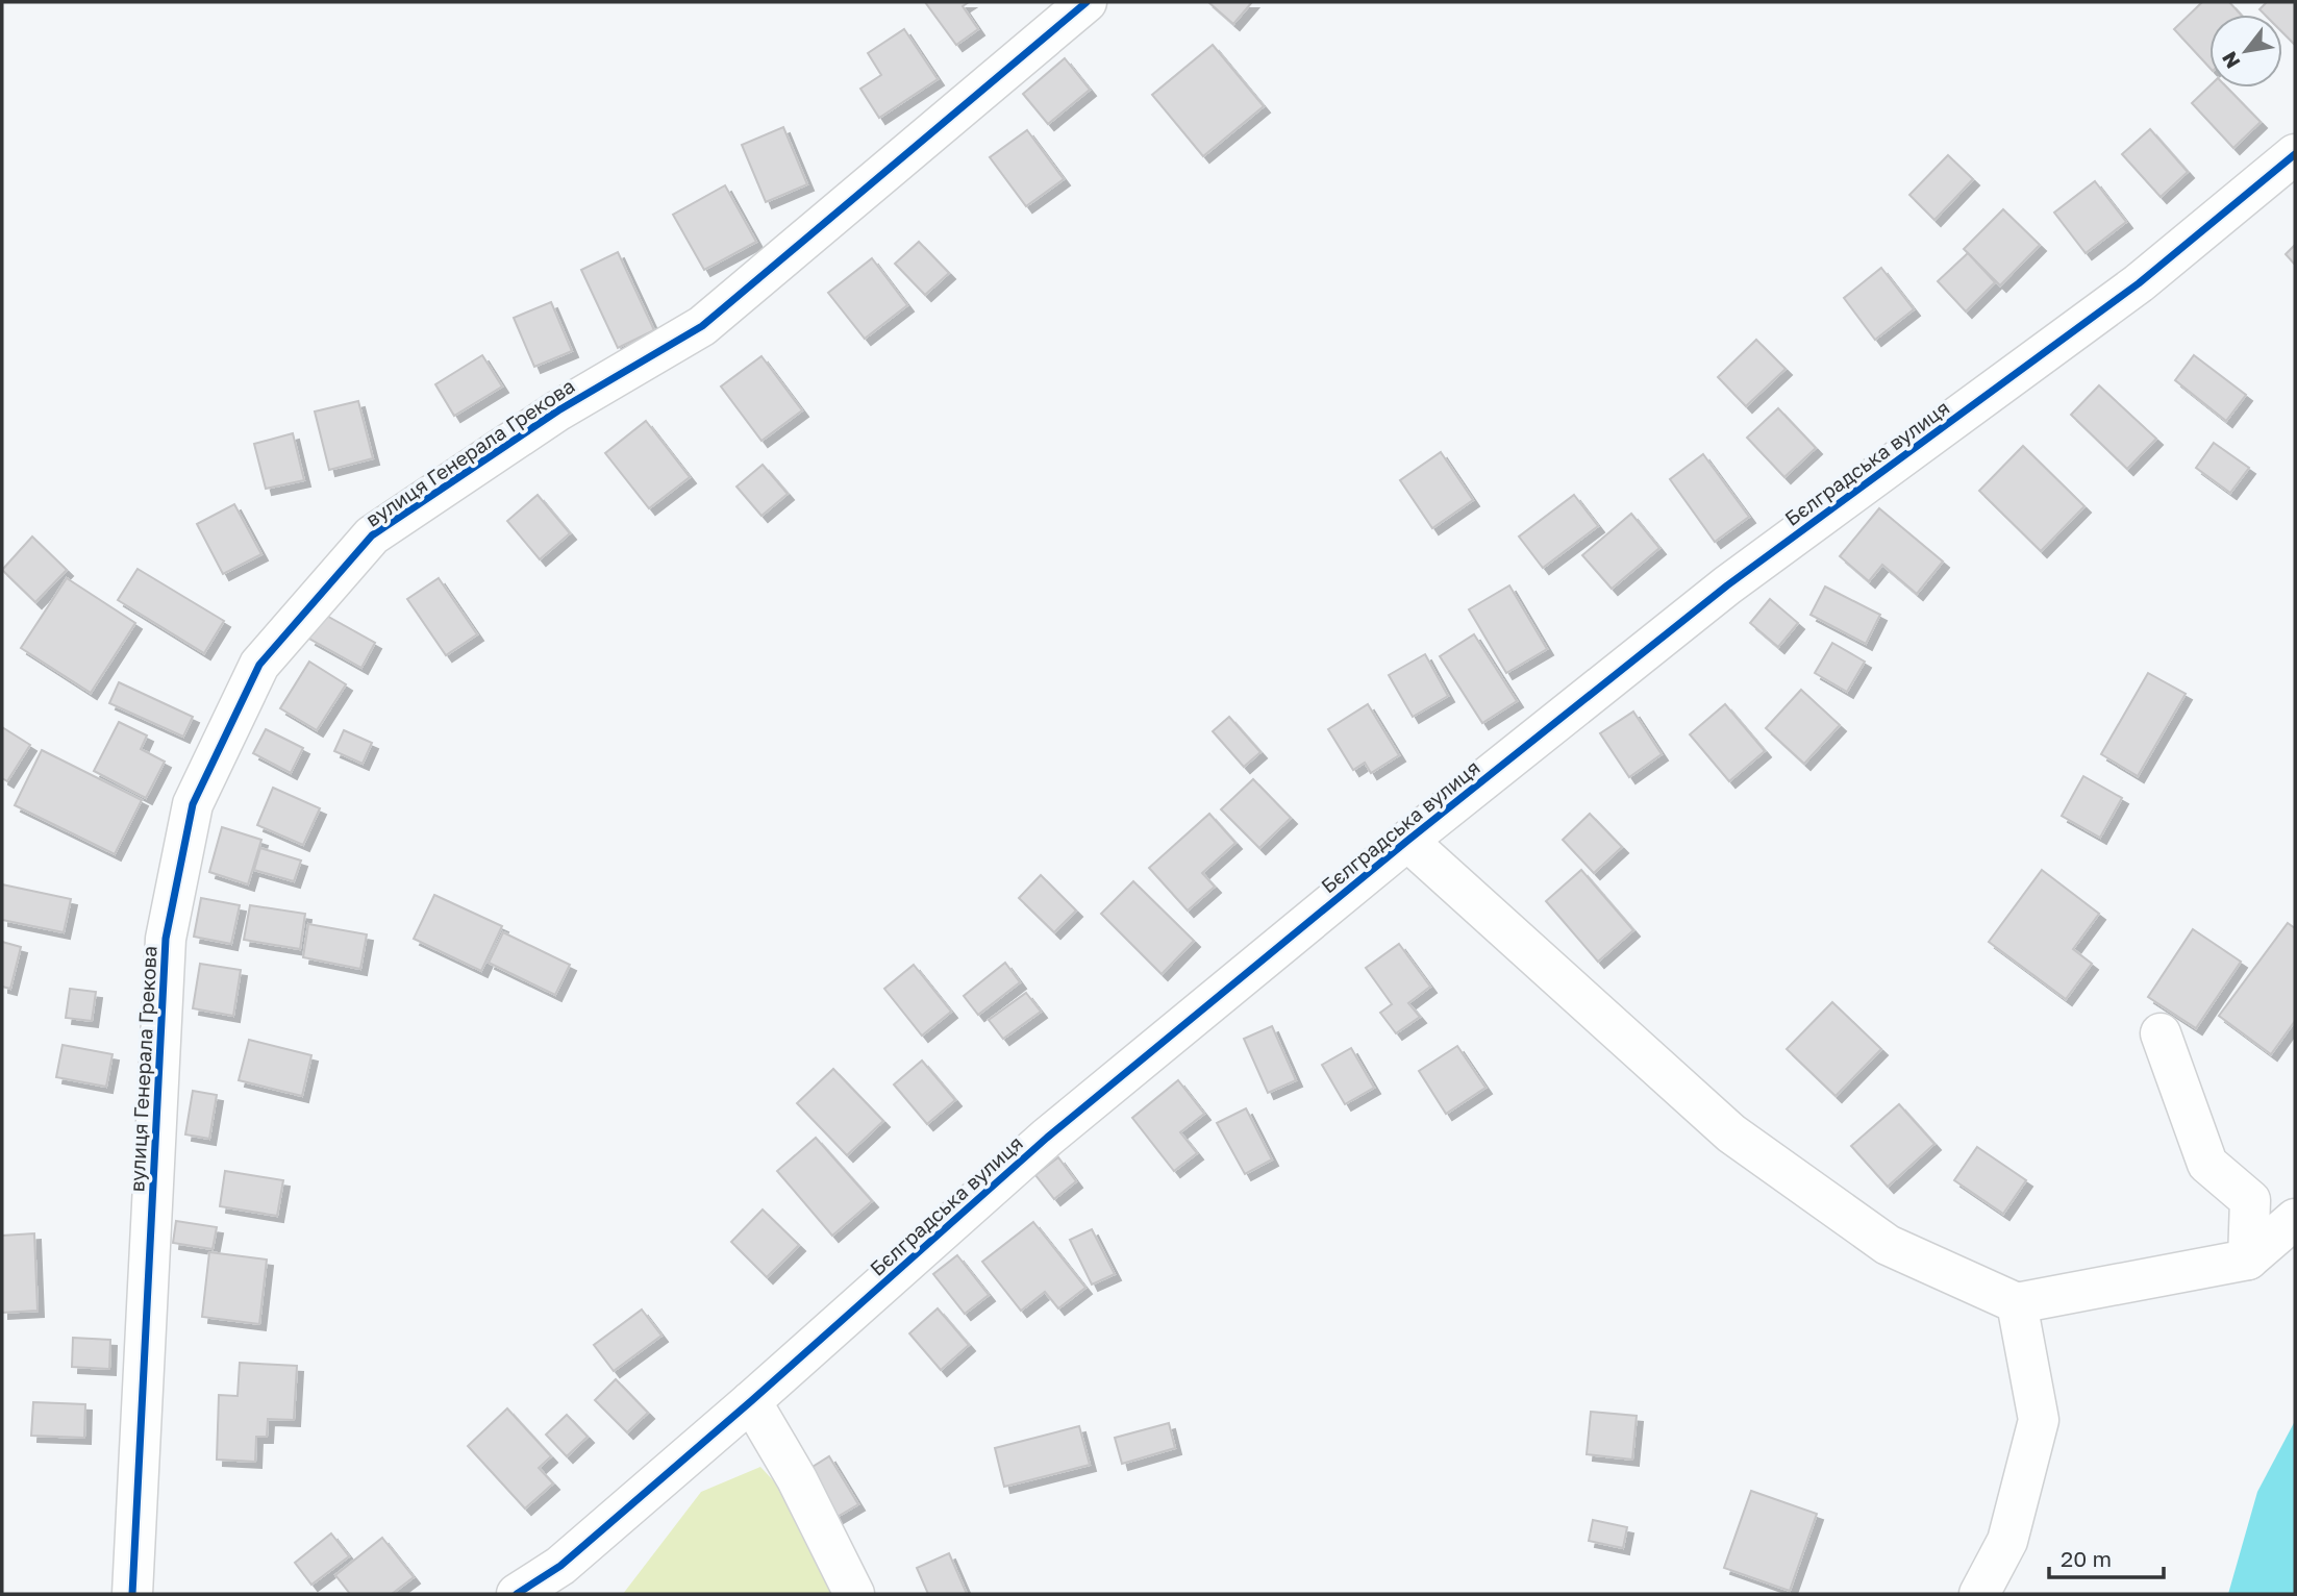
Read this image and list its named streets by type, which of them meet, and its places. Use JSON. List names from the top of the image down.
{
  "streets": {
    "street": ["вулиця Генерала Грекова", "Бєлградська вулиця"]
  },
  "scale_bar": "20 m",
  "north": "bottom left"
}
